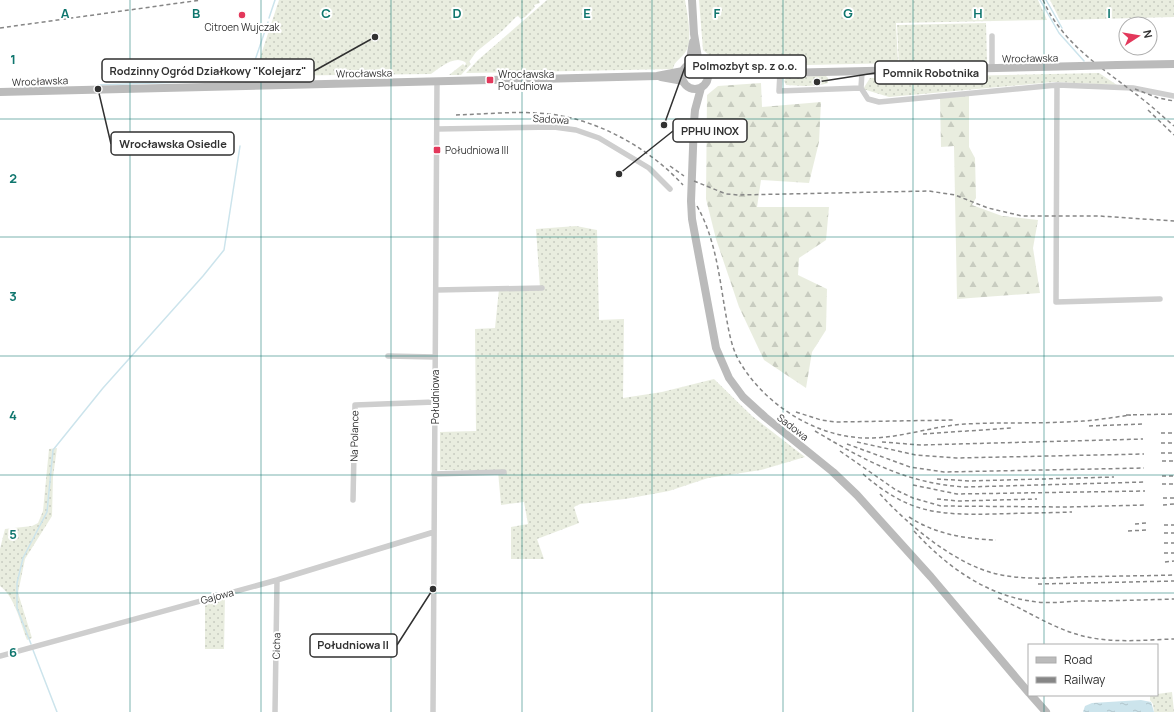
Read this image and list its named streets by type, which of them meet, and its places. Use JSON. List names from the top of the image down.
{
  "streets": {
    "main road": ["Wrocławska", "Sadowa"],
    "street": [
      "Południowa",
      "Na Polance",
      "Gajowa",
      "Cicha"
    ]
  },
  "crossings": [
    ["Wrocławska", "Sadowa"],
    ["Wrocławska", "Południowa"],
    ["Sadowa", "Południowa"],
    ["Południowa", "Na Polance"],
    ["Południowa", "Gajowa"],
    ["Gajowa", "Cicha"]
  ],
  "places": {
    "other": [
      "Citroen Wujczak",
      "Rodzinny Ogród Działkowy \"Kolejarz\"",
      "Pomnik Robotnika",
      "Wrocławska Osiedle",
      "Polmozbyt sp. z o.o.",
      "PPHU INOX",
      "Południowa II"
    ],
    "transit": ["Wrocławska Południowa", "Południowa III"]
  },
  "legend": ["Road", "Railway"],
  "north": "right",
  "grid": {
    "columns": [
      "A",
      "B",
      "C",
      "D",
      "E",
      "F",
      "G",
      "H",
      "I"
    ],
    "rows": [
      "1",
      "2",
      "3",
      "4",
      "5",
      "6"
    ]
  }
}
